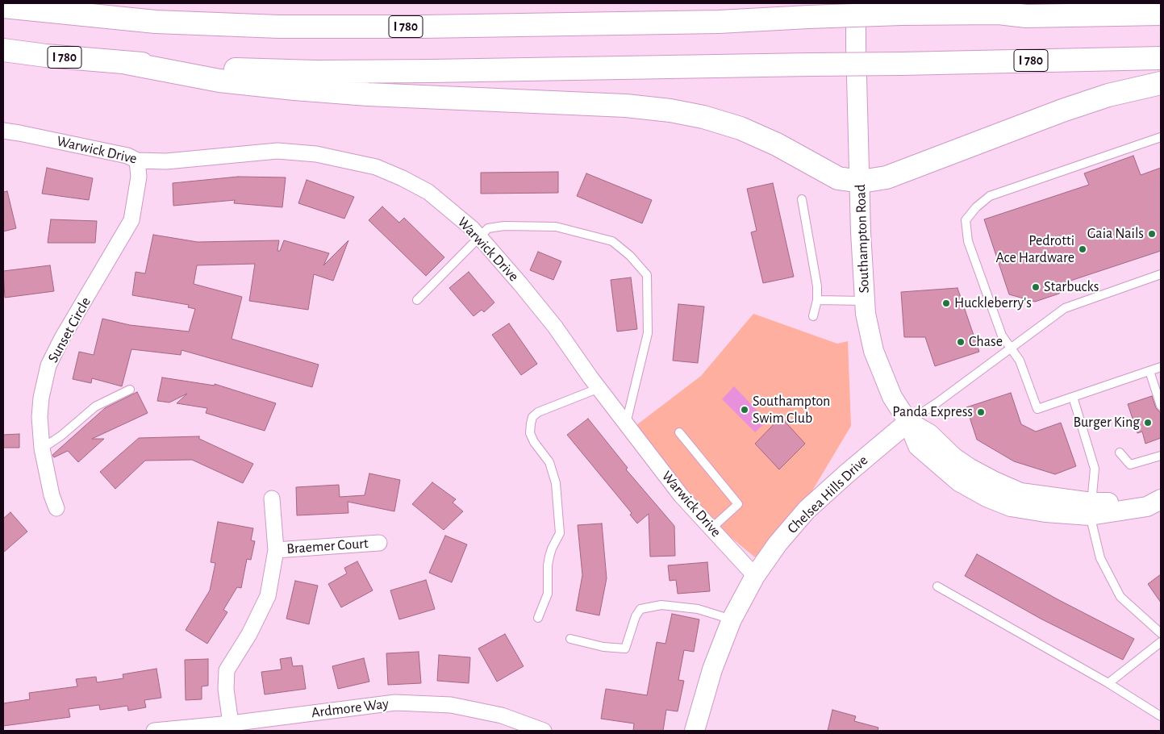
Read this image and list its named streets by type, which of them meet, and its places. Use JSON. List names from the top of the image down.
{
  "streets": {
    "highway": ["I 780"],
    "street": [
      "Warwick Drive",
      "Southampton Road",
      "Sunset Circle",
      "Chelsea Hills Drive",
      "Braemer Court",
      "Ardmore Way"
    ]
  },
  "crossings": [
    ["Warwick Drive", "Sunset Circle"],
    ["Warwick Drive", "Chelsea Hills Drive"],
    ["Southampton Road", "Chelsea Hills Drive"]
  ],
  "places": [
    "Gaia Nails",
    "Pedrotti Ace Hardware",
    "Starbucks",
    "Huckleberry's",
    "Chase",
    "Southampton Swim Club",
    "Panda Express",
    "Burger King"
  ]
}
